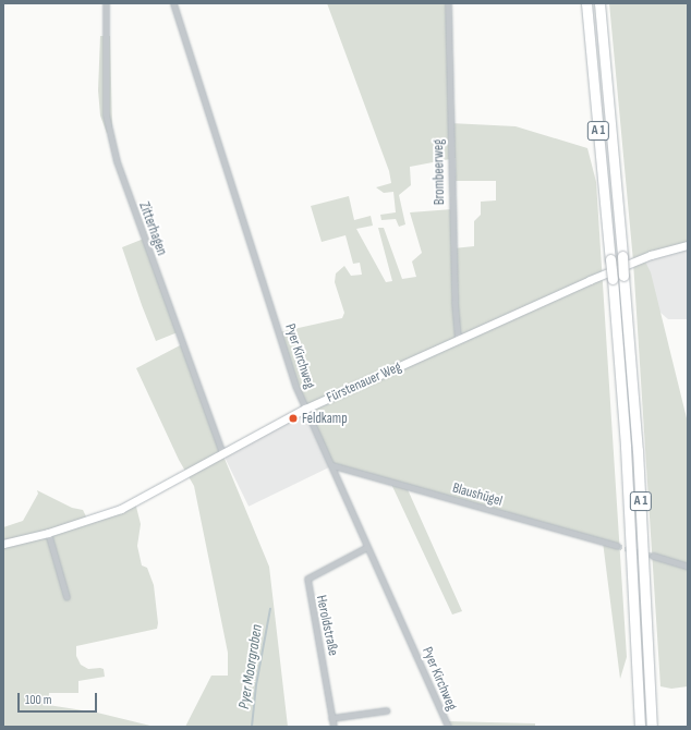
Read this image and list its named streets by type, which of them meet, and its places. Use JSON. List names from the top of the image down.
{
  "streets": {
    "highway": ["A 1"],
    "street": [
      "Brombeerweg",
      "Zitterhagen",
      "Pyer Kirchweg",
      "Fürstenauer Weg",
      "Blaushügel",
      "Heroldstraße"
    ]
  },
  "crossings": [
    ["Brombeerweg", "Fürstenauer Weg"],
    ["Zitterhagen", "Fürstenauer Weg"],
    ["Pyer Kirchweg", "Fürstenauer Weg"],
    ["Pyer Kirchweg", "Blaushügel"],
    ["Pyer Kirchweg", "Heroldstraße"]
  ],
  "water": ["Pyer Moorgraben"],
  "places": ["Feldkamp"],
  "scale_bar": "100 m"
}
